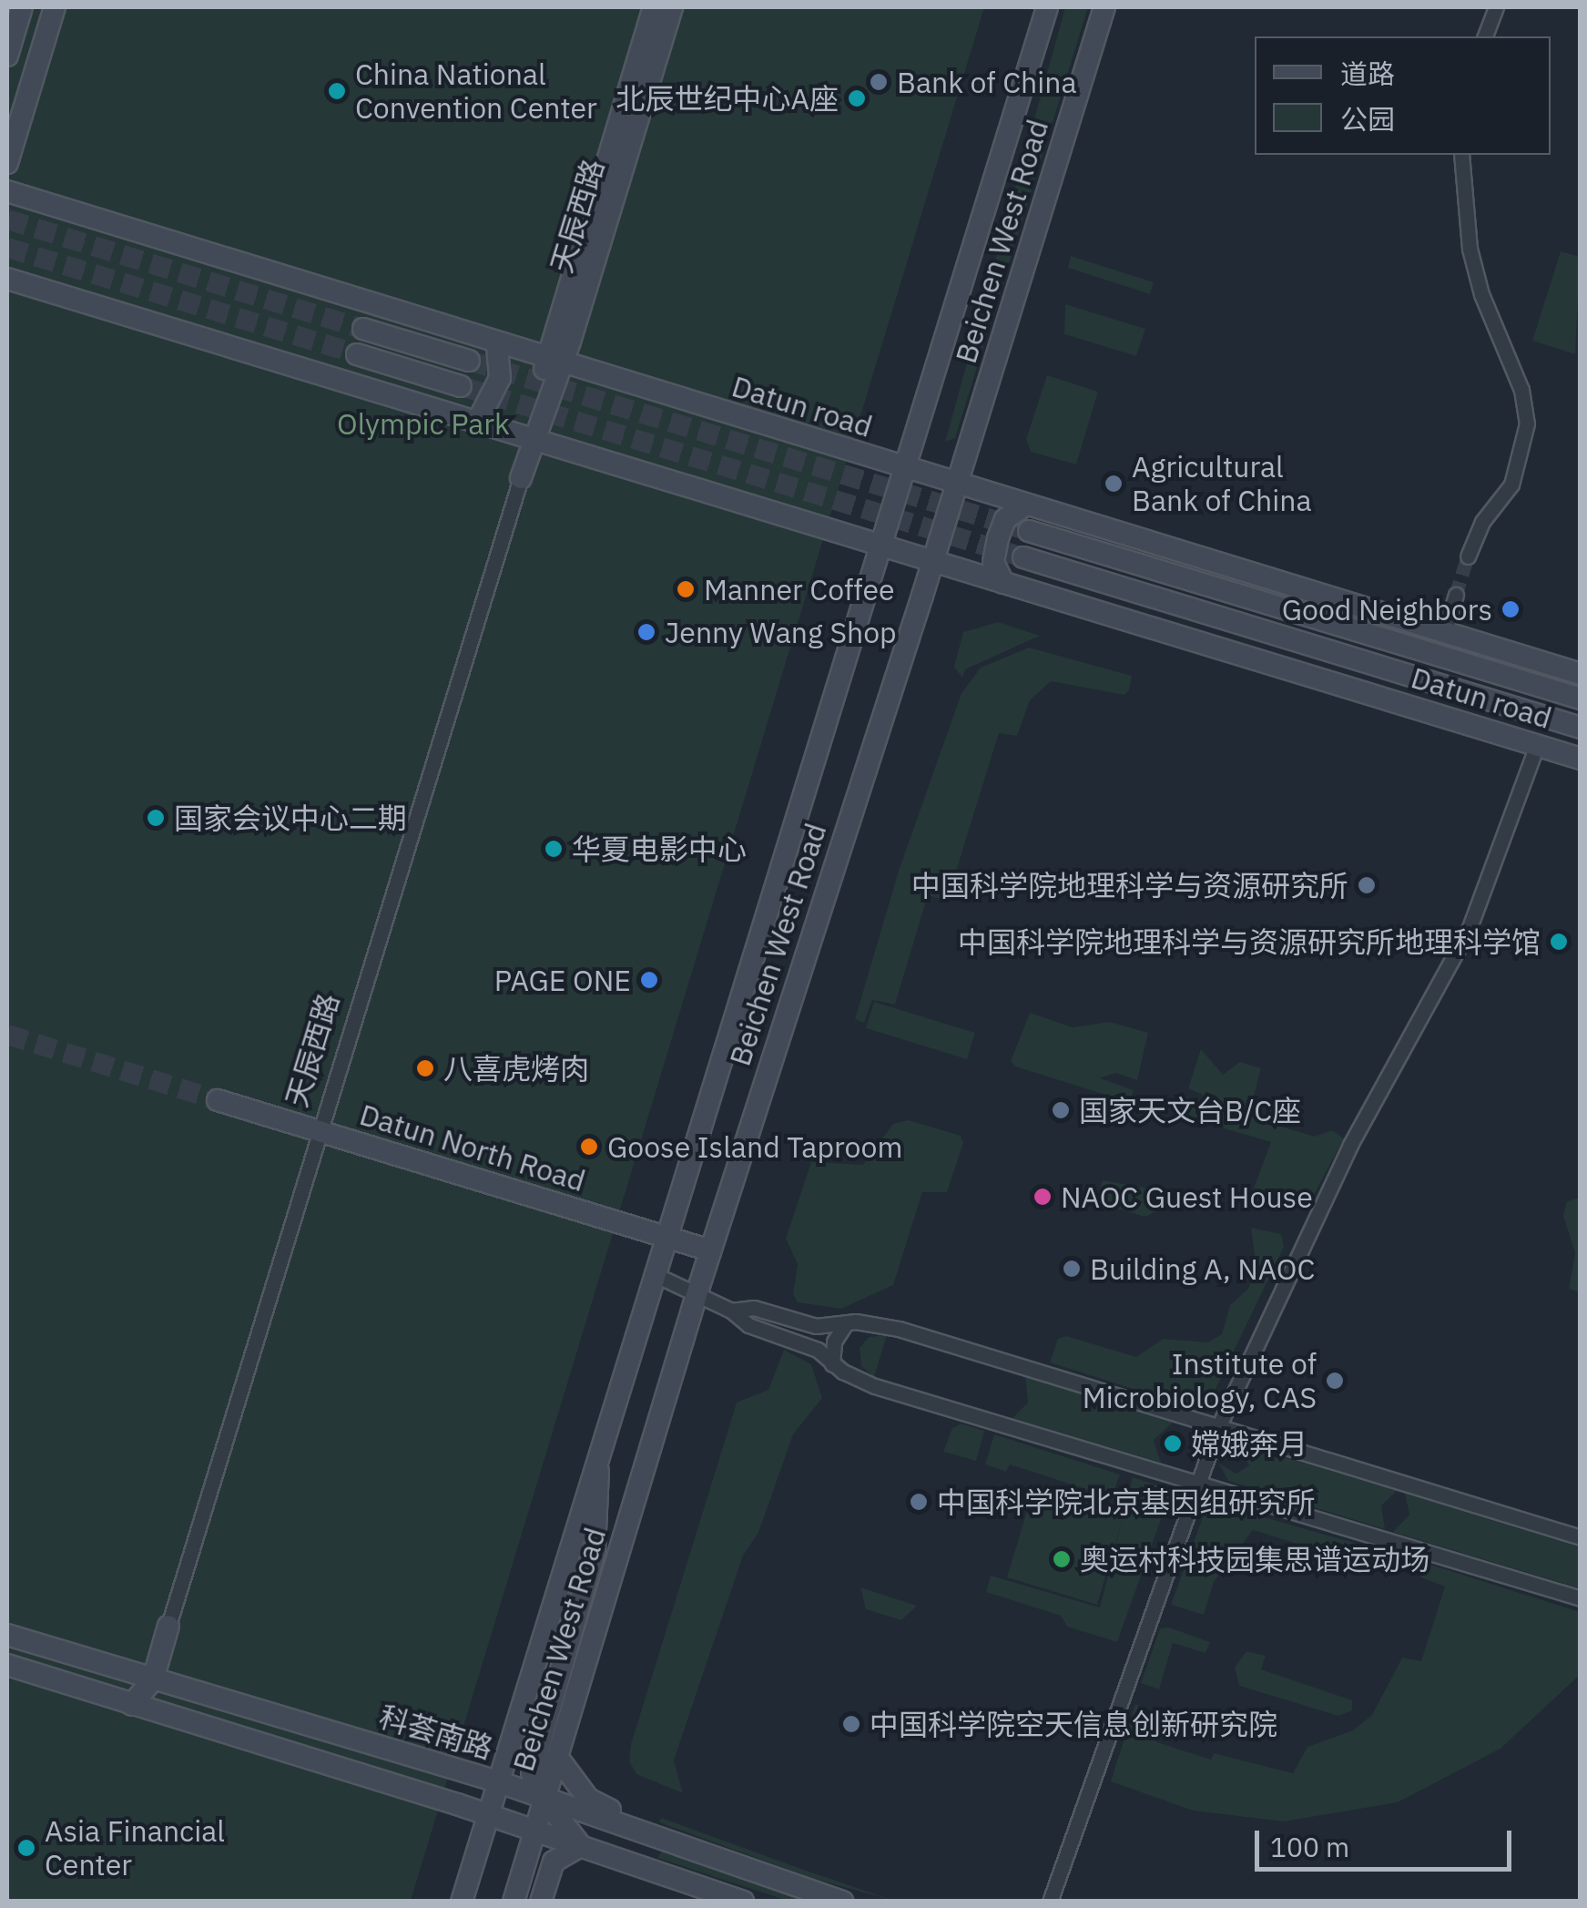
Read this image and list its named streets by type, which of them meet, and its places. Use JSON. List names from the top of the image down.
{
  "streets": {
    "street": [
      "天辰西路",
      "Beichen West Road",
      "Datun road",
      "Datun North Road",
      "科荟南路"
    ]
  },
  "crossings": [
    ["天辰西路", "Datun road"],
    ["天辰西路", "Datun North Road"],
    ["天辰西路", "科荟南路"],
    ["Beichen West Road", "Datun road"],
    ["Beichen West Road", "Datun North Road"],
    ["Beichen West Road", "科荟南路"]
  ],
  "parks": ["Olympic Park"],
  "places": [
    "Bank of China",
    "China National Convention Center",
    "北辰世纪中心A座",
    "Agricultural Bank of China",
    "Manner Coffee",
    "Good Neighbors",
    "Jenny Wang Shop",
    "国家会议中心二期",
    "华夏电影中心",
    "中国科学院地理科学与资源研究所",
    "中国科学院地理科学与资源研究所地理科学馆",
    "PAGE ONE",
    "八喜虎烤肉",
    "国家天文台B/C座",
    "Goose Island Taproom",
    "NAOC Guest House",
    "Building A, NAOC",
    "Institute of Microbiology, CAS",
    "嫦娥奔月",
    "中国科学院北京基因组研究所",
    "奥运村科技园集思谱运动场",
    "中国科学院空天信息创新研究院",
    "Asia Financial Center"
  ],
  "legend": ["道路", "公园"],
  "scale_bar": "100 m"
}
